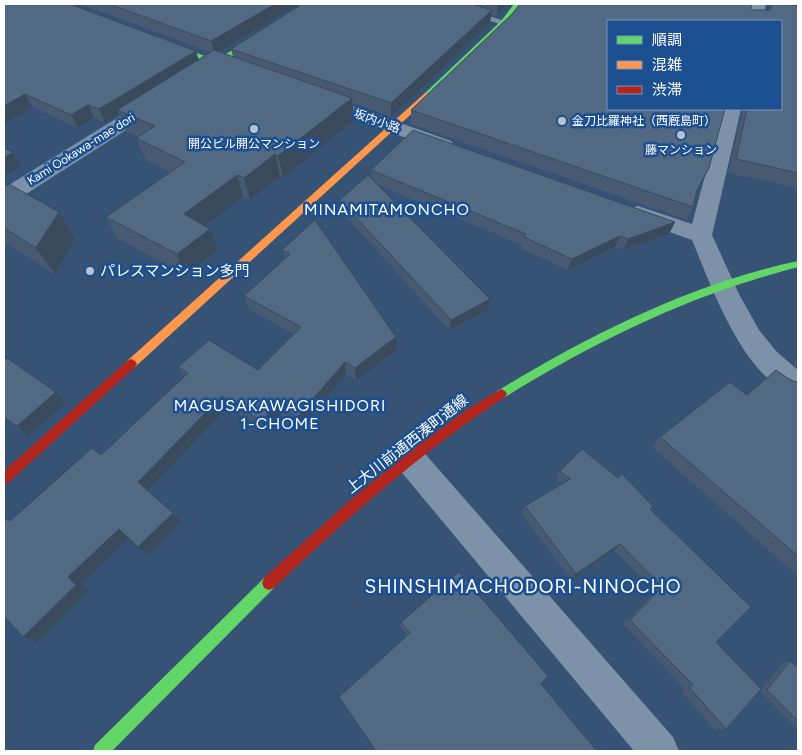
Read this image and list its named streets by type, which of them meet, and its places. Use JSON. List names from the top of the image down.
{
  "streets": {
    "street": ["坂内小路", "Kami Ookawa-mae dori", "上大川前通西湊町通線"]
  },
  "districts": ["MINAMITAMONCHO", "MAGUSAKAWAGISHIDORI 1-CHOME", "SHINSHIMACHODORI-NINOCHO"],
  "places": [
    "金刀比羅神社（西厩島町）",
    "開公ビル開公マンション",
    "藤マンション",
    "パレスマンション多門"
  ],
  "legend": ["順調", "混雑", "渋滞"]
}
